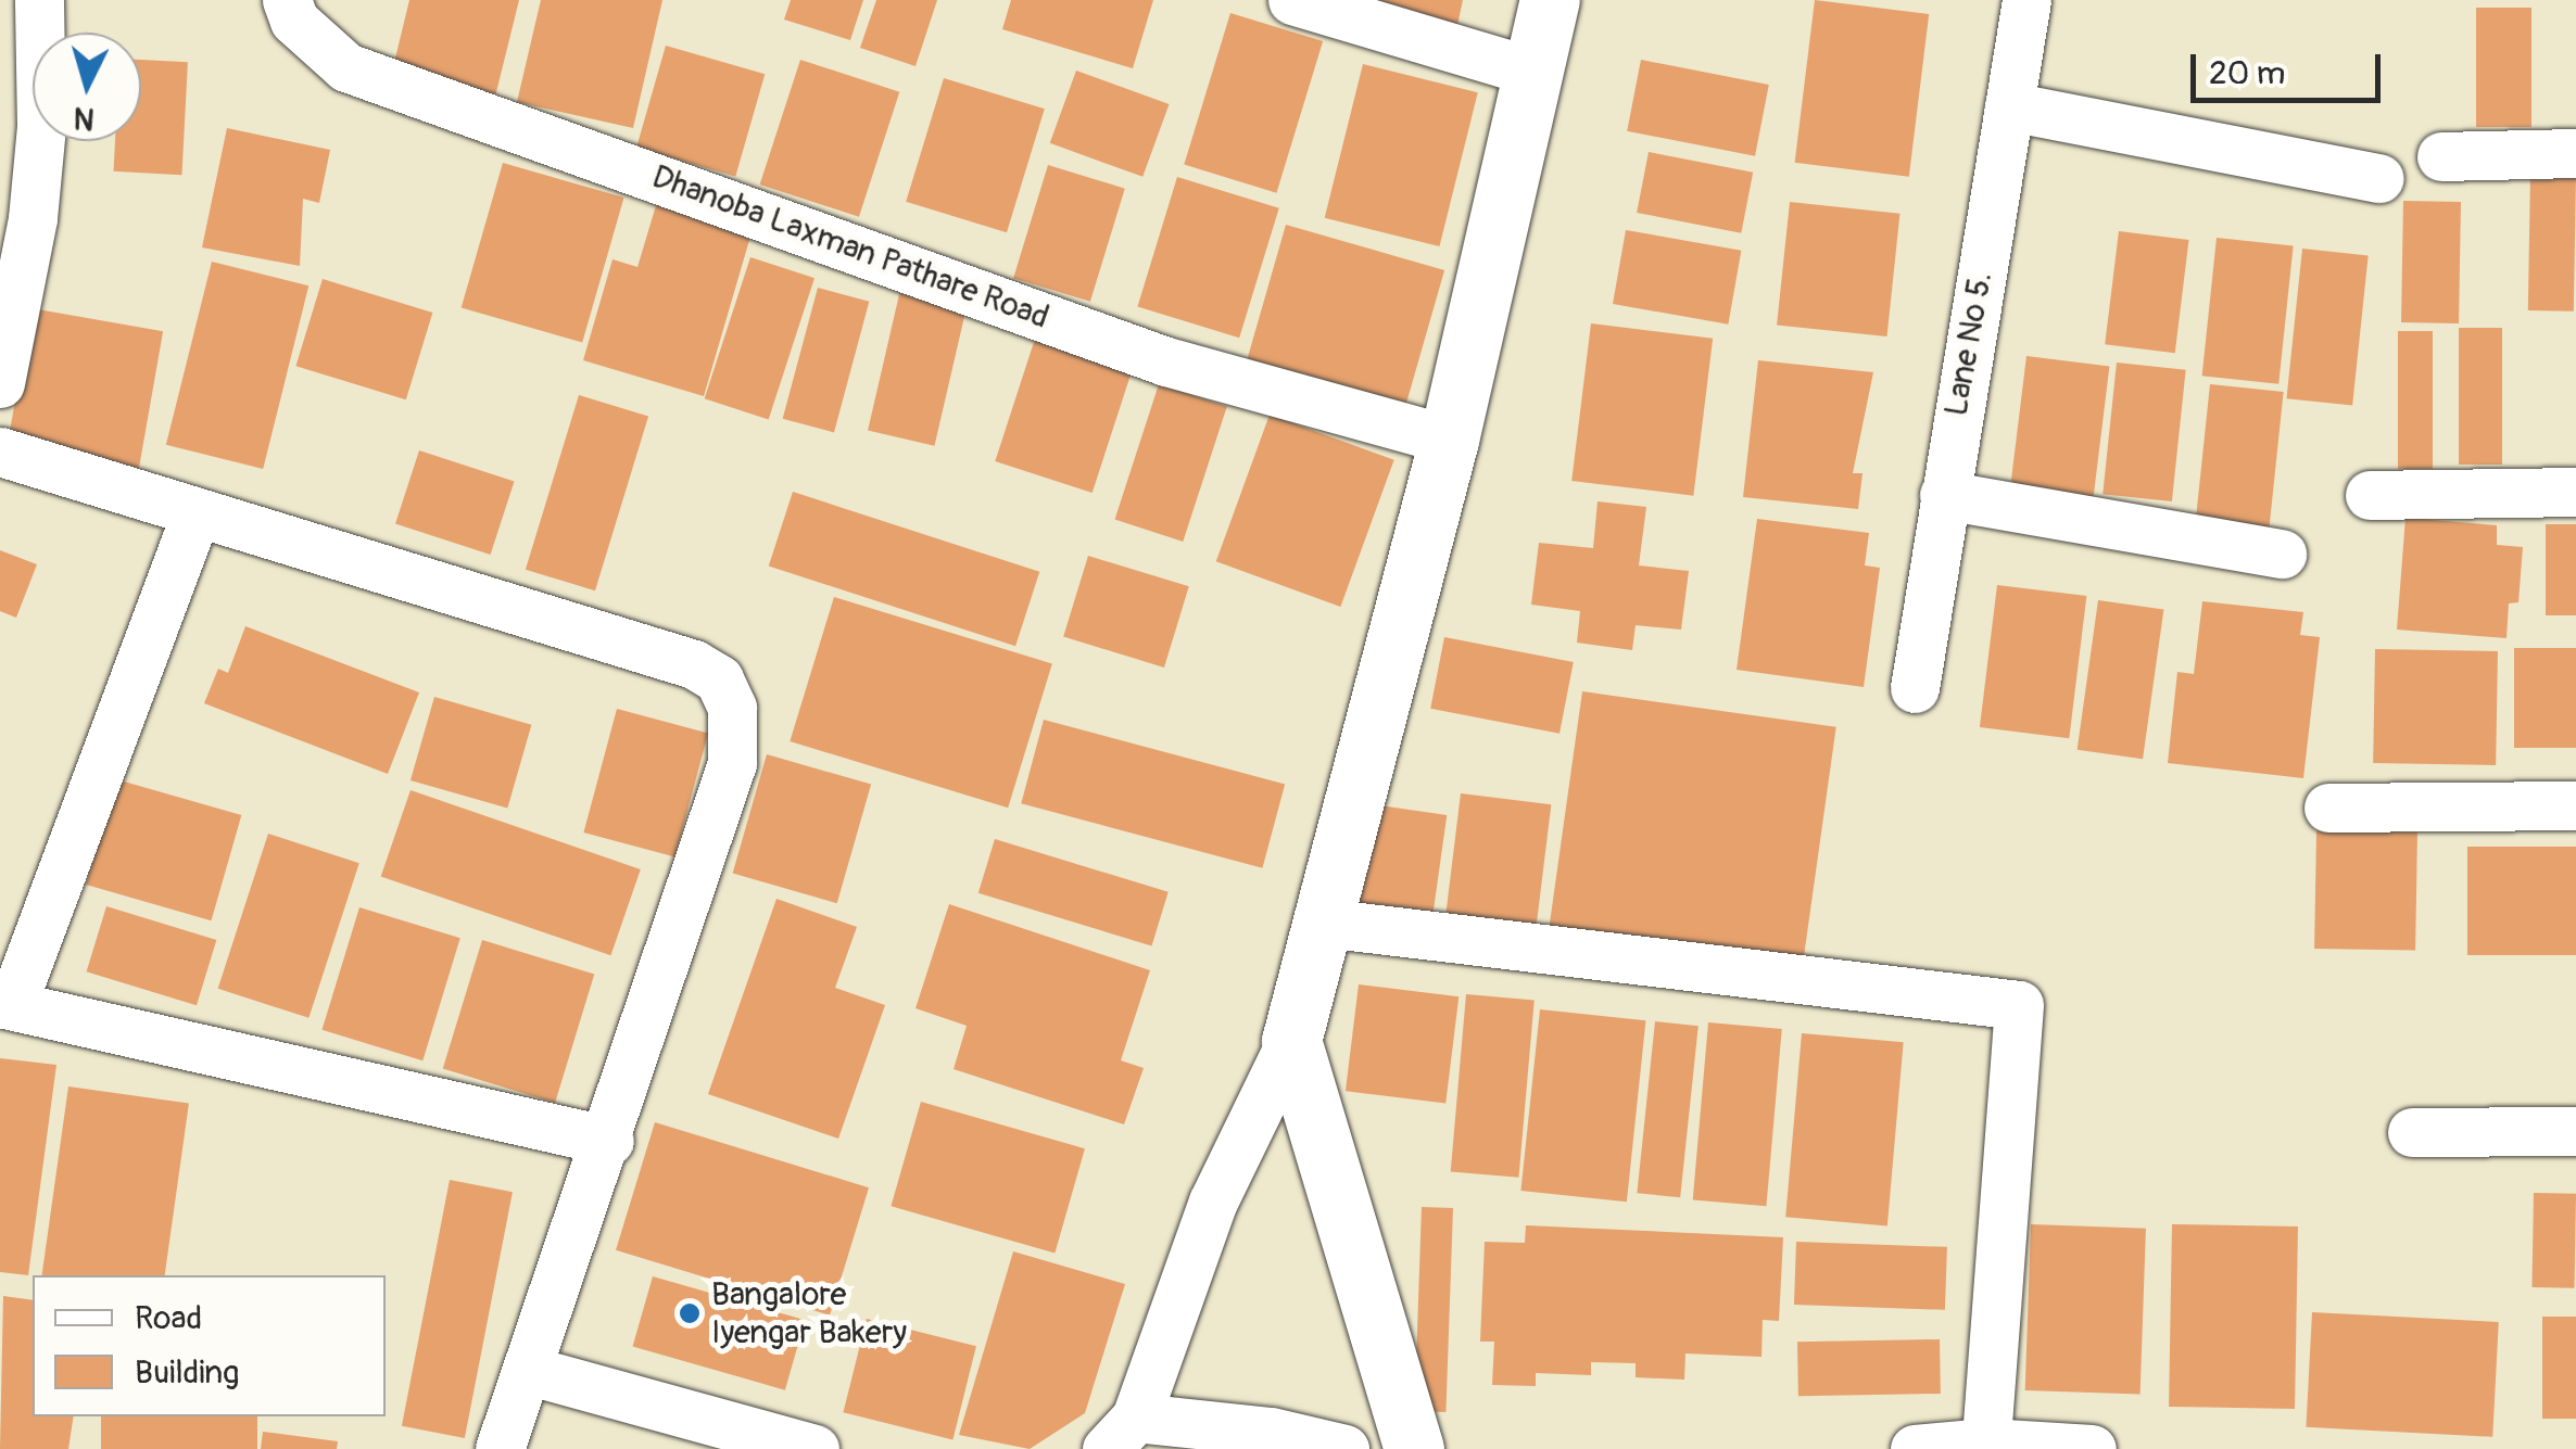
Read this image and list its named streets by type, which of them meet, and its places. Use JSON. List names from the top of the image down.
{
  "streets": {
    "street": ["Dhanoba Laxman Pathare Road", "Lane No 5."]
  },
  "places": ["Bangalore Iyengar Bakery"],
  "legend": ["Road", "Building"],
  "scale_bar": "20 m",
  "north": "bottom"
}
